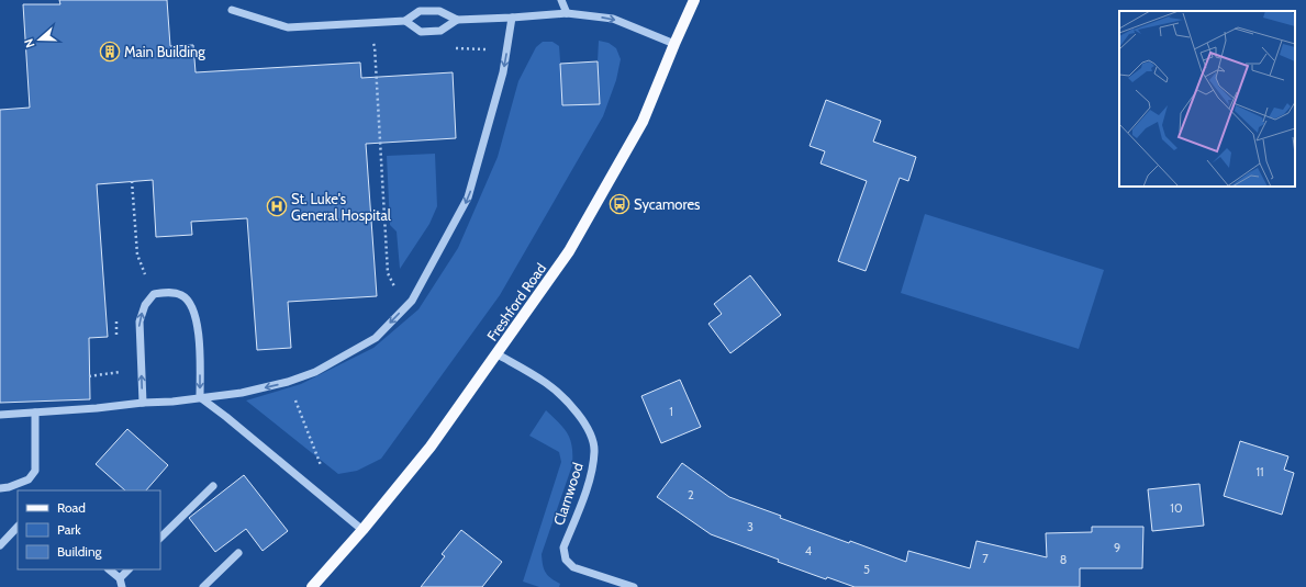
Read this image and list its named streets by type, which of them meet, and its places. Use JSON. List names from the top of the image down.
{
  "streets": {
    "main road": ["Freshford Road"],
    "street": ["Clarnwood"]
  },
  "crossings": [
    ["Freshford Road", "Clarnwood"]
  ],
  "places": {
    "building": ["Main Building"],
    "bus stop": ["Sycamores"],
    "hospital": ["St. Luke's General Hospital"]
  },
  "house_numbers": [
    "1",
    "11",
    "2",
    "10",
    "3",
    "9",
    "4",
    "7",
    "8",
    "5"
  ],
  "legend": ["Road", "Park", "Building"],
  "north": "left"
}
